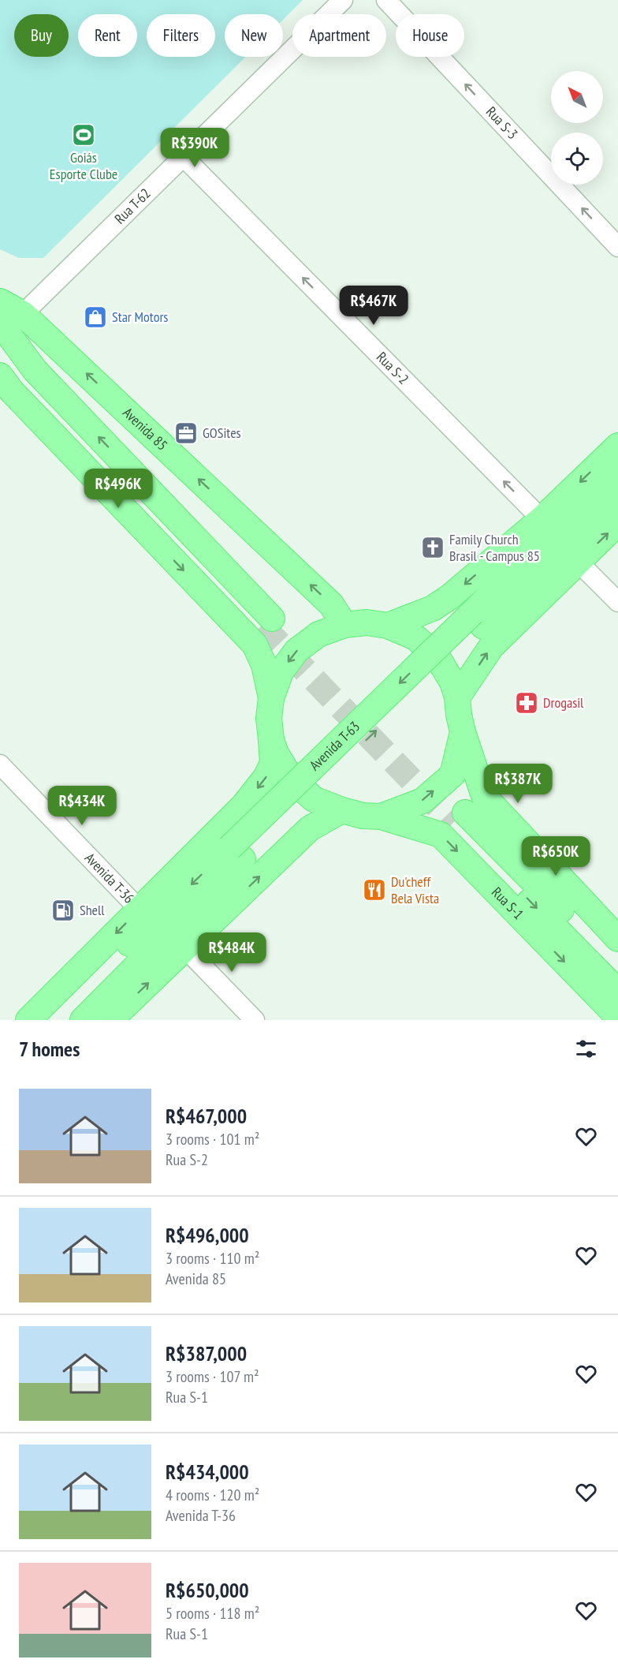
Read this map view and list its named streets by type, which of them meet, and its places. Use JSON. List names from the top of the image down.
{
  "streets": {
    "main road": ["Avenida 85", "Avenida T-63", "Rua S-1"],
    "street": [
      "Rua S-3",
      "Rua T-62",
      "Rua S-2",
      "Avenida T-36"
    ]
  },
  "crossings": [
    ["Rua T-62", "Rua S-2"],
    ["Rua T-62", "Avenida 85"]
  ],
  "one_way": ["Rua S-3", "Rua S-2"],
  "places": {
    "sports": ["Goiás Esporte Clube"],
    "shop": ["Star Motors"],
    "office": ["GOSites"],
    "church": ["Family Church Brasil - Campus 85"],
    "pharmacy": ["Drogasil"],
    "restaurant": ["Du'cheff Bela Vista"],
    "fuel station": ["Shell"]
  },
  "north": "top left",
  "page": {
    "chip": [
      "Buy",
      "Rent",
      "Filters",
      "New",
      "Apartment",
      "House"
    ],
    "price": [
      "R$390K",
      "R$467K",
      "R$496K",
      "R$387K",
      "R$434K",
      "R$650K",
      "R$484K"
    ],
    "heading": "7 homes",
    "list": [
      {
        "name": "R$467,000",
        "note": "3 rooms · 101 m² · Rua S-2"
      },
      {
        "name": "R$496,000",
        "note": "3 rooms · 110 m² · Avenida 85"
      },
      {
        "name": "R$387,000",
        "note": "3 rooms · 107 m² · Rua S-1"
      },
      {
        "name": "R$434,000",
        "note": "4 rooms · 120 m² · Avenida T-36"
      },
      {
        "name": "R$650,000",
        "note": "5 rooms · 118 m² · Rua S-1"
      }
    ]
  }
}
